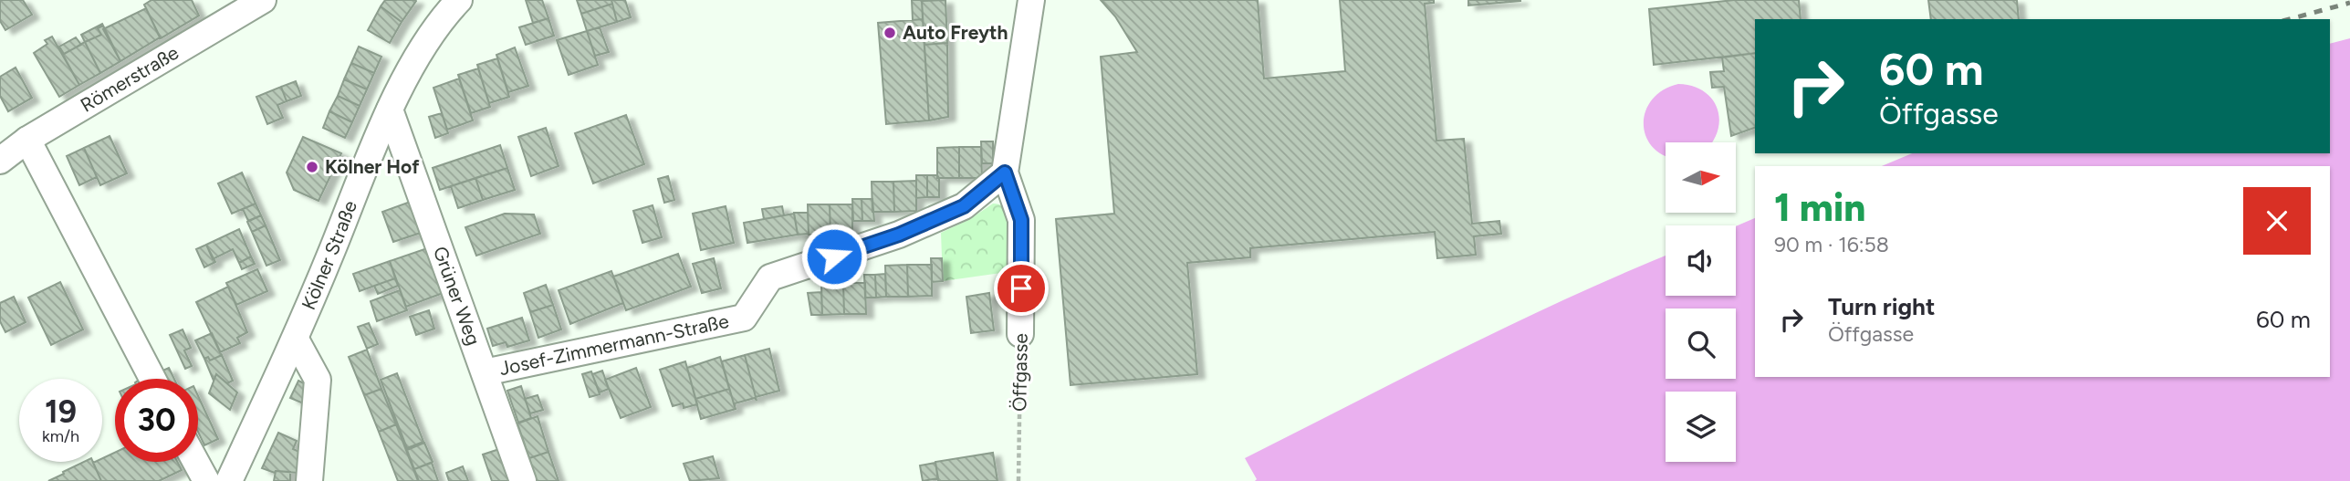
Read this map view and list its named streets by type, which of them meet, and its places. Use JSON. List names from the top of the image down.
{
  "streets": {
    "street": [
      "Römerstraße",
      "Kölner Straße",
      "Grüner Weg",
      "Josef-Zimmermann-Straße",
      "Öffgasse"
    ]
  },
  "crossings": [
    ["Kölner Straße", "Grüner Weg"],
    ["Grüner Weg", "Josef-Zimmermann-Straße"],
    ["Josef-Zimmermann-Straße", "Öffgasse"]
  ],
  "places": ["Auto Freyth", "Kölner Hof"],
  "north": "right",
  "page": {
    "turn": ["60 m", "Öffgasse"],
    "heading": ["1 min", "90 m · 16:58"],
    "list": [
      {
        "name": "Turn right",
        "note": "Öffgasse",
        "value": "60 m"
      }
    ],
    "speed": "19 km/h",
    "limit": "30"
  }
}
